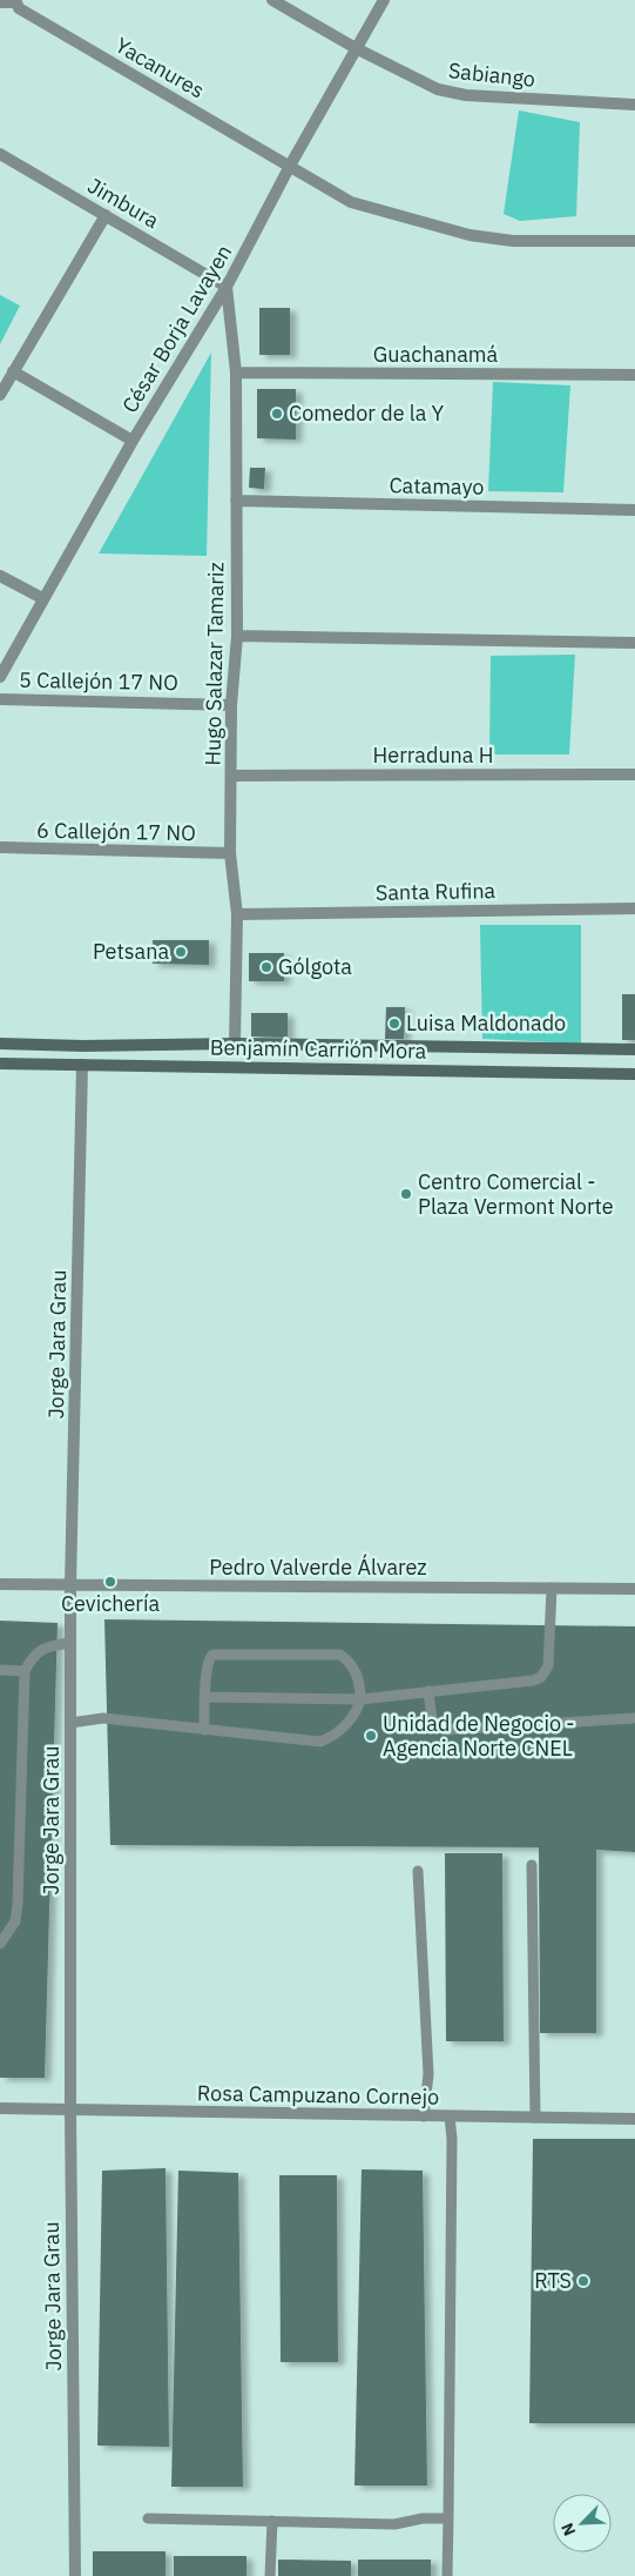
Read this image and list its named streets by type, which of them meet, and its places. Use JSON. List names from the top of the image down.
{
  "streets": {
    "main road": ["Benjamín Carrión Mora"],
    "street": [
      "Yacanures",
      "Sabiango",
      "Jimbura",
      "César Borja Lavayen",
      "Guachanamá",
      "Catamayo",
      "Hugo Salazar Tamariz",
      "5 Callejón 17 NO",
      "Herraduna H",
      "6 Callejón 17 NO",
      "Santa Rufina",
      "Jorge Jara Grau",
      "Pedro Valverde Álvarez",
      "Rosa Campuzano Cornejo"
    ]
  },
  "crossings": [
    ["Yacanures", "César Borja Lavayen"],
    ["Sabiango", "César Borja Lavayen"],
    ["Jimbura", "César Borja Lavayen"],
    ["Jimbura", "Hugo Salazar Tamariz"],
    ["César Borja Lavayen", "Hugo Salazar Tamariz"],
    ["Guachanamá", "Hugo Salazar Tamariz"],
    ["Catamayo", "Hugo Salazar Tamariz"],
    ["Hugo Salazar Tamariz", "5 Callejón 17 NO"],
    ["Hugo Salazar Tamariz", "Herraduna H"],
    ["Hugo Salazar Tamariz", "6 Callejón 17 NO"],
    ["Hugo Salazar Tamariz", "Santa Rufina"],
    ["Hugo Salazar Tamariz", "Benjamín Carrión Mora"],
    ["Benjamín Carrión Mora", "Jorge Jara Grau"],
    ["Jorge Jara Grau", "Pedro Valverde Álvarez"],
    ["Jorge Jara Grau", "Rosa Campuzano Cornejo"]
  ],
  "places": [
    "Comedor de la Y",
    "Petsana",
    "Gólgota",
    "Luisa Maldonado",
    "Centro Comercial - Plaza Vermont Norte",
    "Cevichería",
    "Unidad de Negocio - Agencia Norte CNEL",
    "RTS"
  ],
  "north": "bottom left"
}
